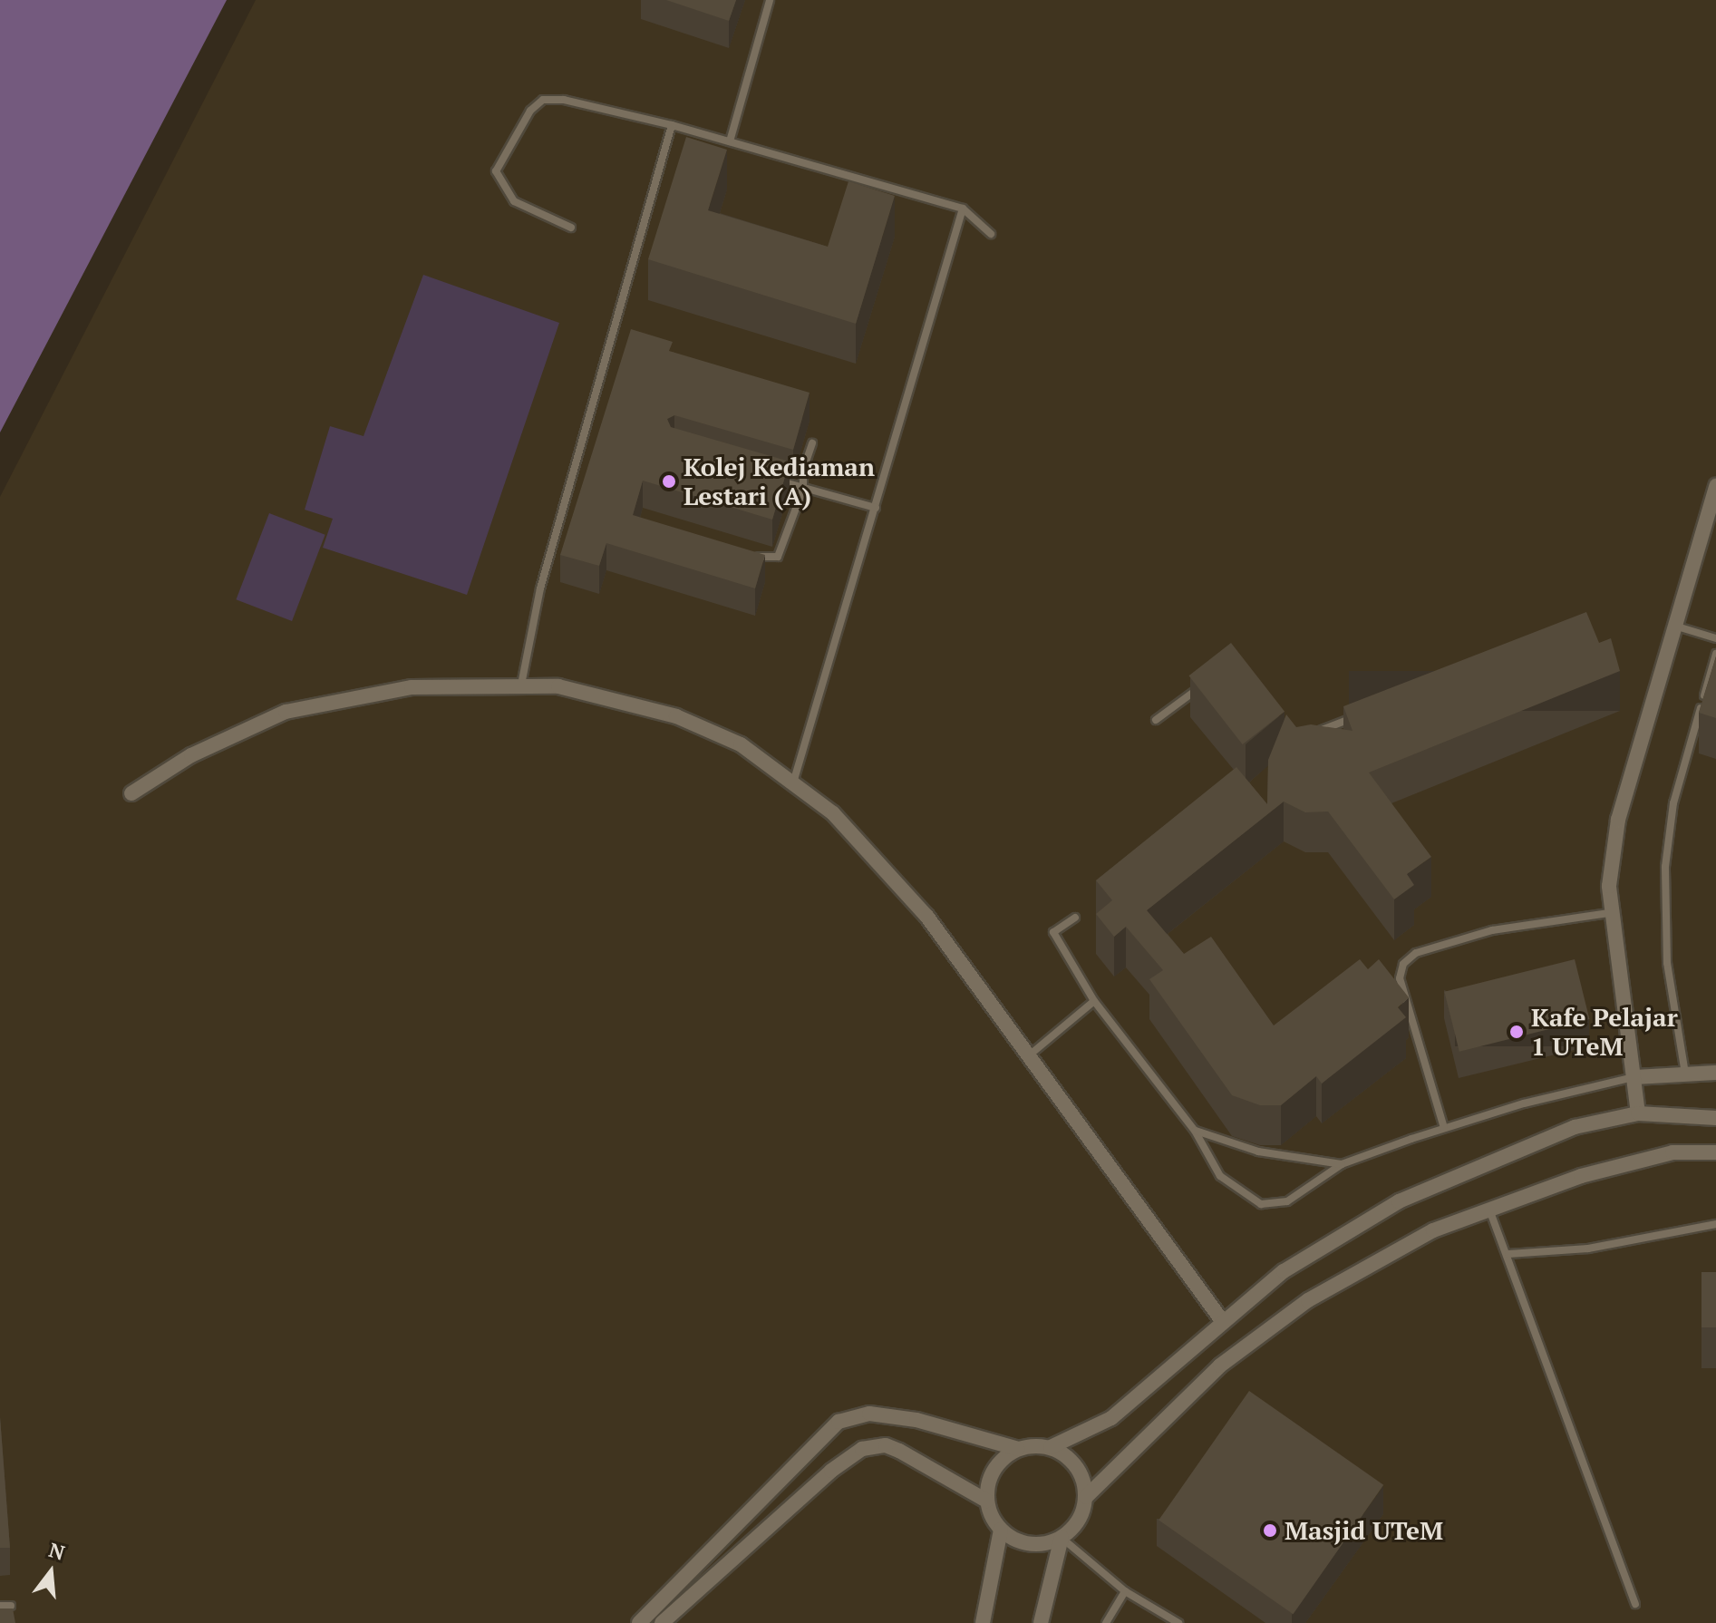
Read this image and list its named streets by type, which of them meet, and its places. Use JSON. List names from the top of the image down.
{
  "places": ["Kolej Kediaman Lestari (A)", "Kafe Pelajar 1 UTeM", "Masjid UTeM"],
  "north": "top"
}
